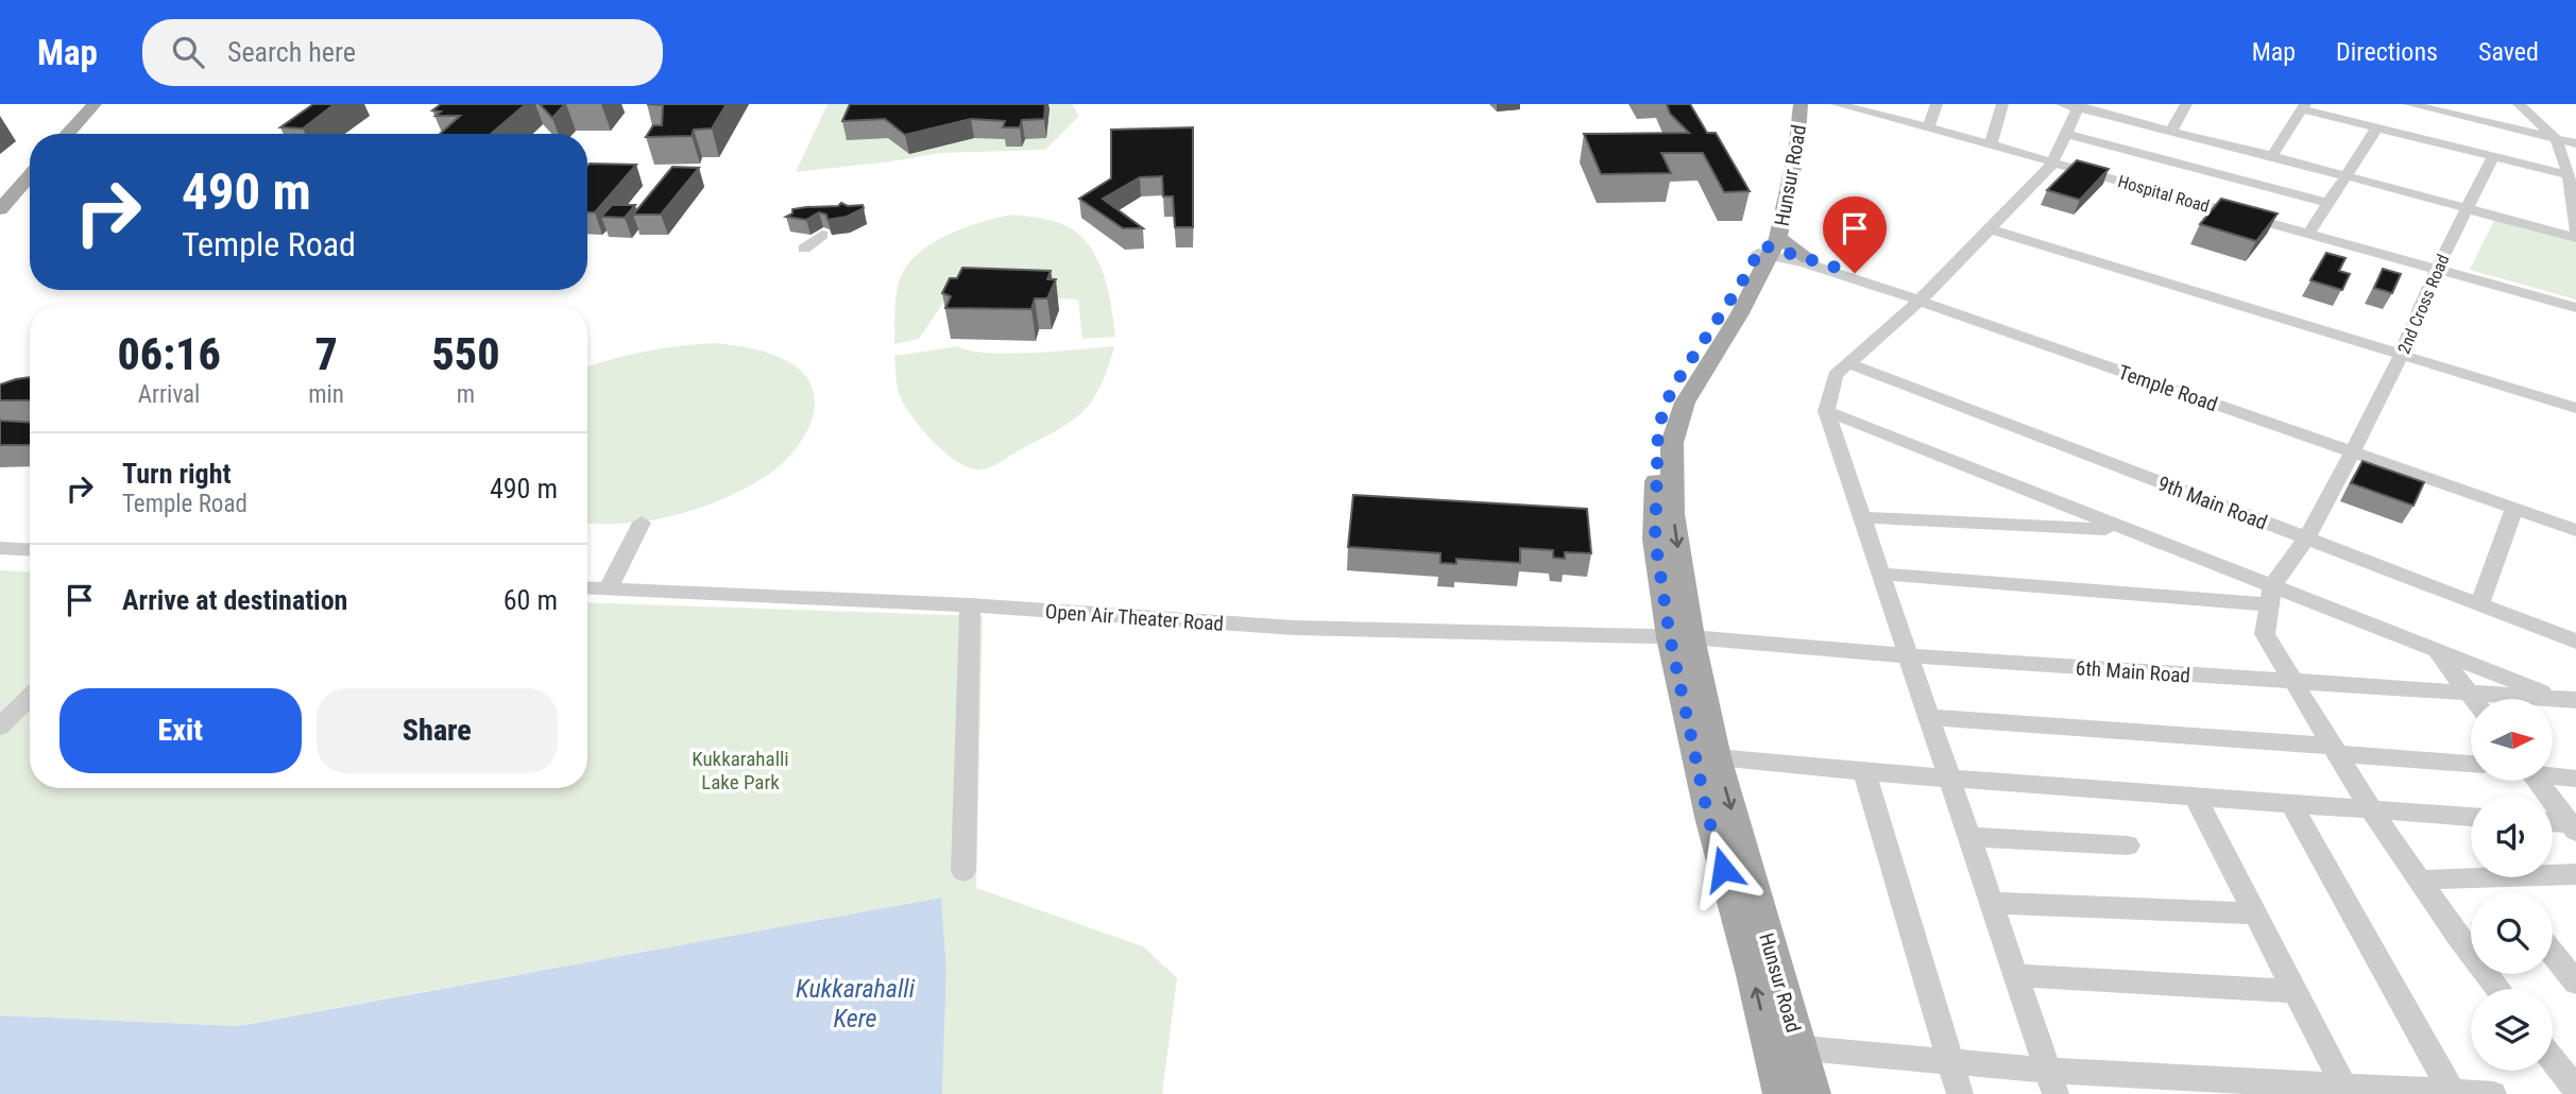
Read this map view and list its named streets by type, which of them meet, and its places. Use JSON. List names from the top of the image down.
{
  "streets": {
    "main road": ["Hunsur Road"],
    "street": [
      "Hospital Road",
      "2nd Cross Road",
      "Temple Road",
      "9th Main Road",
      "Open Air Theater Road",
      "6th Main Road"
    ]
  },
  "crossings": [
    ["Hunsur Road", "Open Air Theater Road"],
    ["Hunsur Road", "6th Main Road"],
    ["Hospital Road", "2nd Cross Road"],
    ["2nd Cross Road", "Temple Road"],
    ["2nd Cross Road", "9th Main Road"],
    ["Open Air Theater Road", "6th Main Road"]
  ],
  "water": ["Kukkarahalli Kere"],
  "parks": ["Kukkarahalli Lake Park"],
  "north": "right",
  "page": {
    "header": "Map",
    "search": "Search here",
    "nav": ["Map", "Directions", "Saved"],
    "turn": ["490 m", "Temple Road"],
    "eta": [
      "06:16",
      "Arrival",
      "7",
      "min",
      "550",
      "m"
    ],
    "list": [
      {
        "name": "Turn right",
        "note": "Temple Road",
        "value": "490 m"
      },
      {
        "name": "Arrive at destination",
        "value": "60 m"
      }
    ],
    "buttons": ["Exit", "Share"]
  }
}
